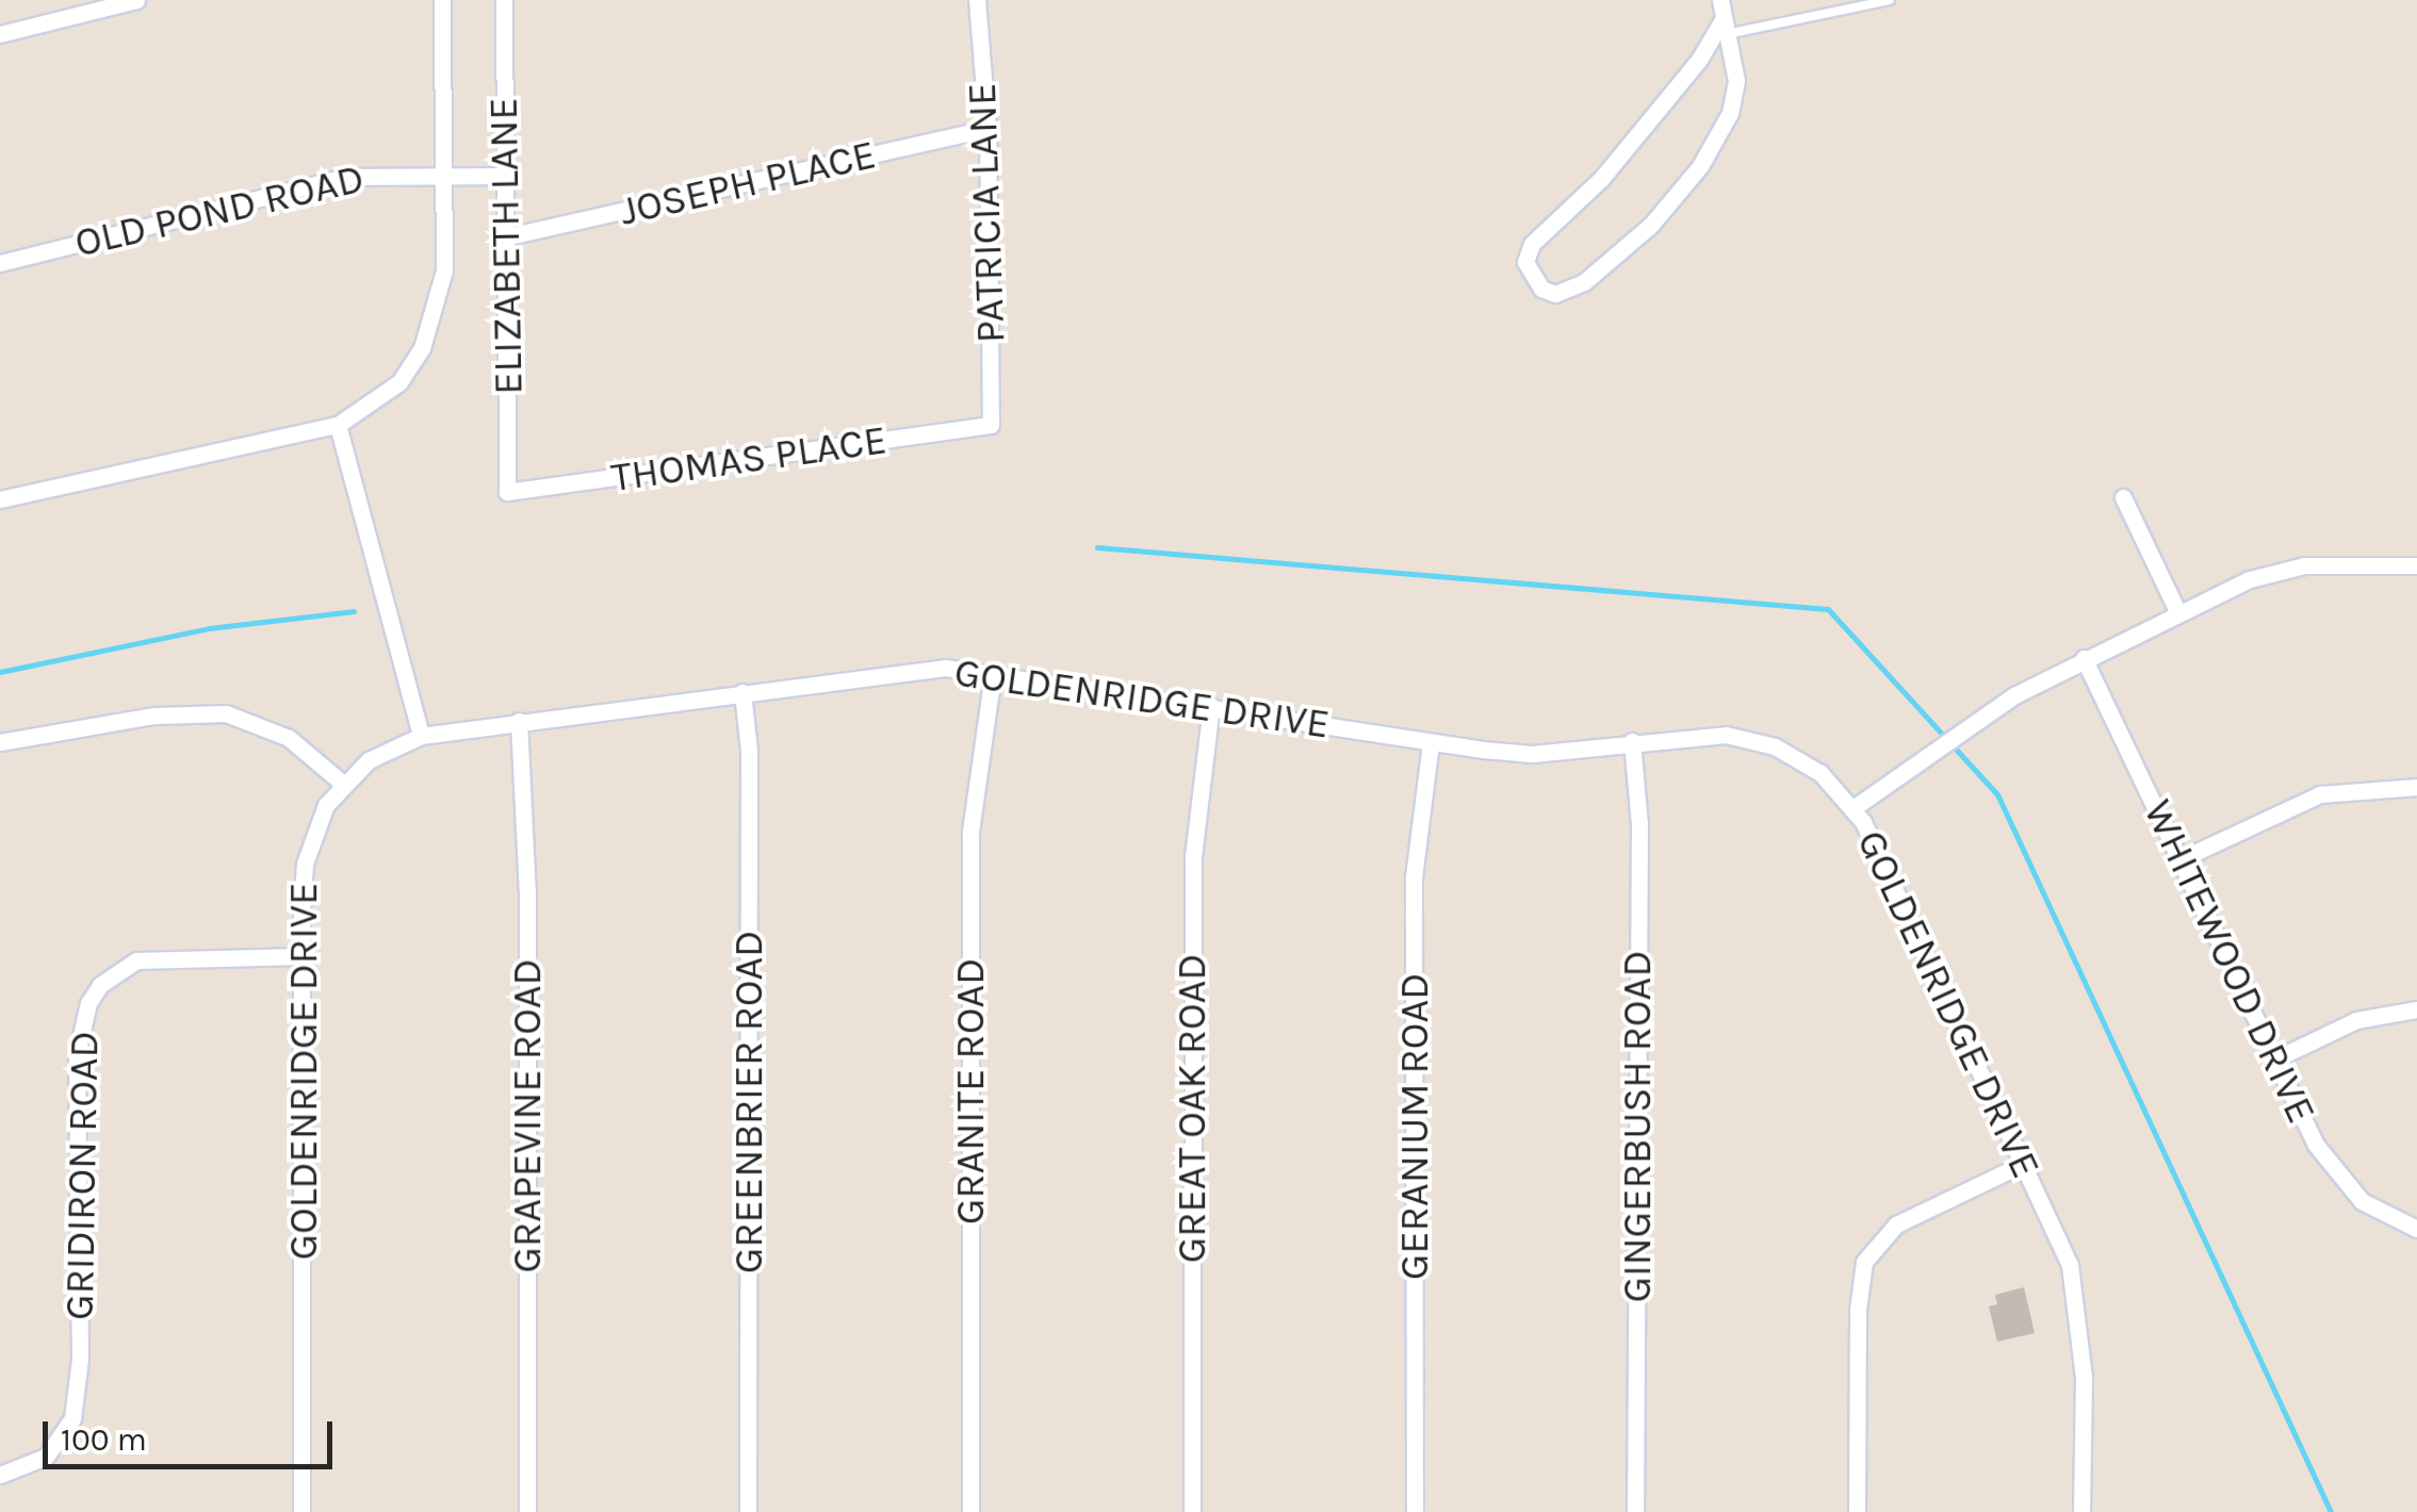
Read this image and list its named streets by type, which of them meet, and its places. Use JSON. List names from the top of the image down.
{
  "streets": {
    "street": [
      "JOSEPH PLACE",
      "OLD POND ROAD",
      "PATRICIA LANE",
      "ELIZABETH LANE",
      "THOMAS PLACE",
      "GOLDENRIDGE DRIVE",
      "WHITEWOOD DRIVE",
      "GRANITE ROAD",
      "GREENBRIER ROAD",
      "GREAT OAK ROAD",
      "GRAPEVINE ROAD",
      "GERANIUM ROAD",
      "GINGERBUSH ROAD",
      "GRIDIRON ROAD"
    ]
  },
  "crossings": [
    ["JOSEPH PLACE", "PATRICIA LANE"],
    ["JOSEPH PLACE", "ELIZABETH LANE"],
    ["OLD POND ROAD", "ELIZABETH LANE"],
    ["PATRICIA LANE", "THOMAS PLACE"],
    ["ELIZABETH LANE", "THOMAS PLACE"],
    ["GOLDENRIDGE DRIVE", "GRANITE ROAD"],
    ["GOLDENRIDGE DRIVE", "GREENBRIER ROAD"],
    ["GOLDENRIDGE DRIVE", "GREAT OAK ROAD"],
    ["GOLDENRIDGE DRIVE", "GRAPEVINE ROAD"],
    ["GOLDENRIDGE DRIVE", "GERANIUM ROAD"],
    ["GOLDENRIDGE DRIVE", "GINGERBUSH ROAD"],
    ["GOLDENRIDGE DRIVE", "GRIDIRON ROAD"]
  ],
  "scale_bar": "100 m"
}
